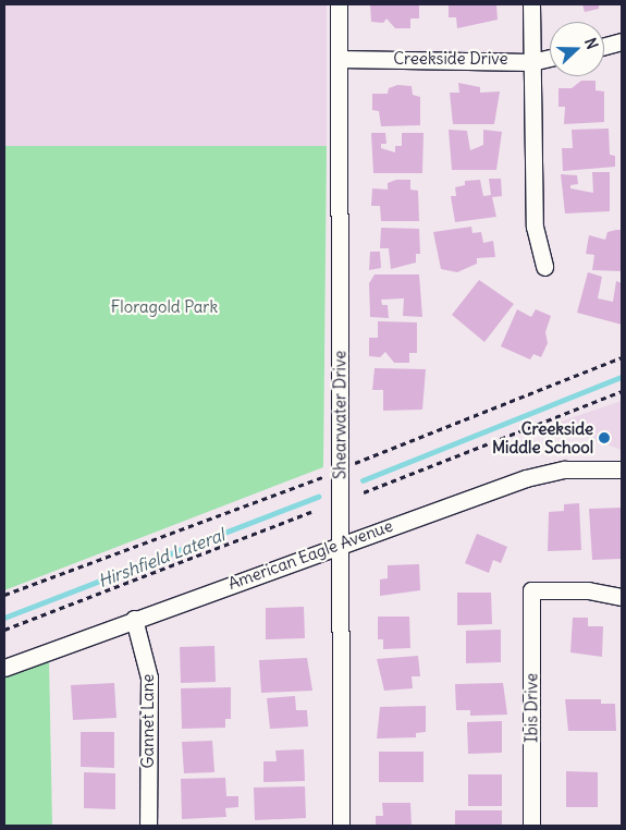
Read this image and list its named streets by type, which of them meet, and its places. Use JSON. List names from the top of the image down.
{
  "streets": {
    "street": [
      "Creekside Drive",
      "Shearwater Drive",
      "American Eagle Avenue",
      "Ibis Drive",
      "Gannet Lane"
    ]
  },
  "crossings": [
    ["Creekside Drive", "Shearwater Drive"],
    ["Shearwater Drive", "American Eagle Avenue"],
    ["American Eagle Avenue", "Gannet Lane"]
  ],
  "water": ["Hirshfield Lateral"],
  "parks": ["Floragold Park"],
  "places": ["Creekside Middle School"],
  "north": "right"
}
